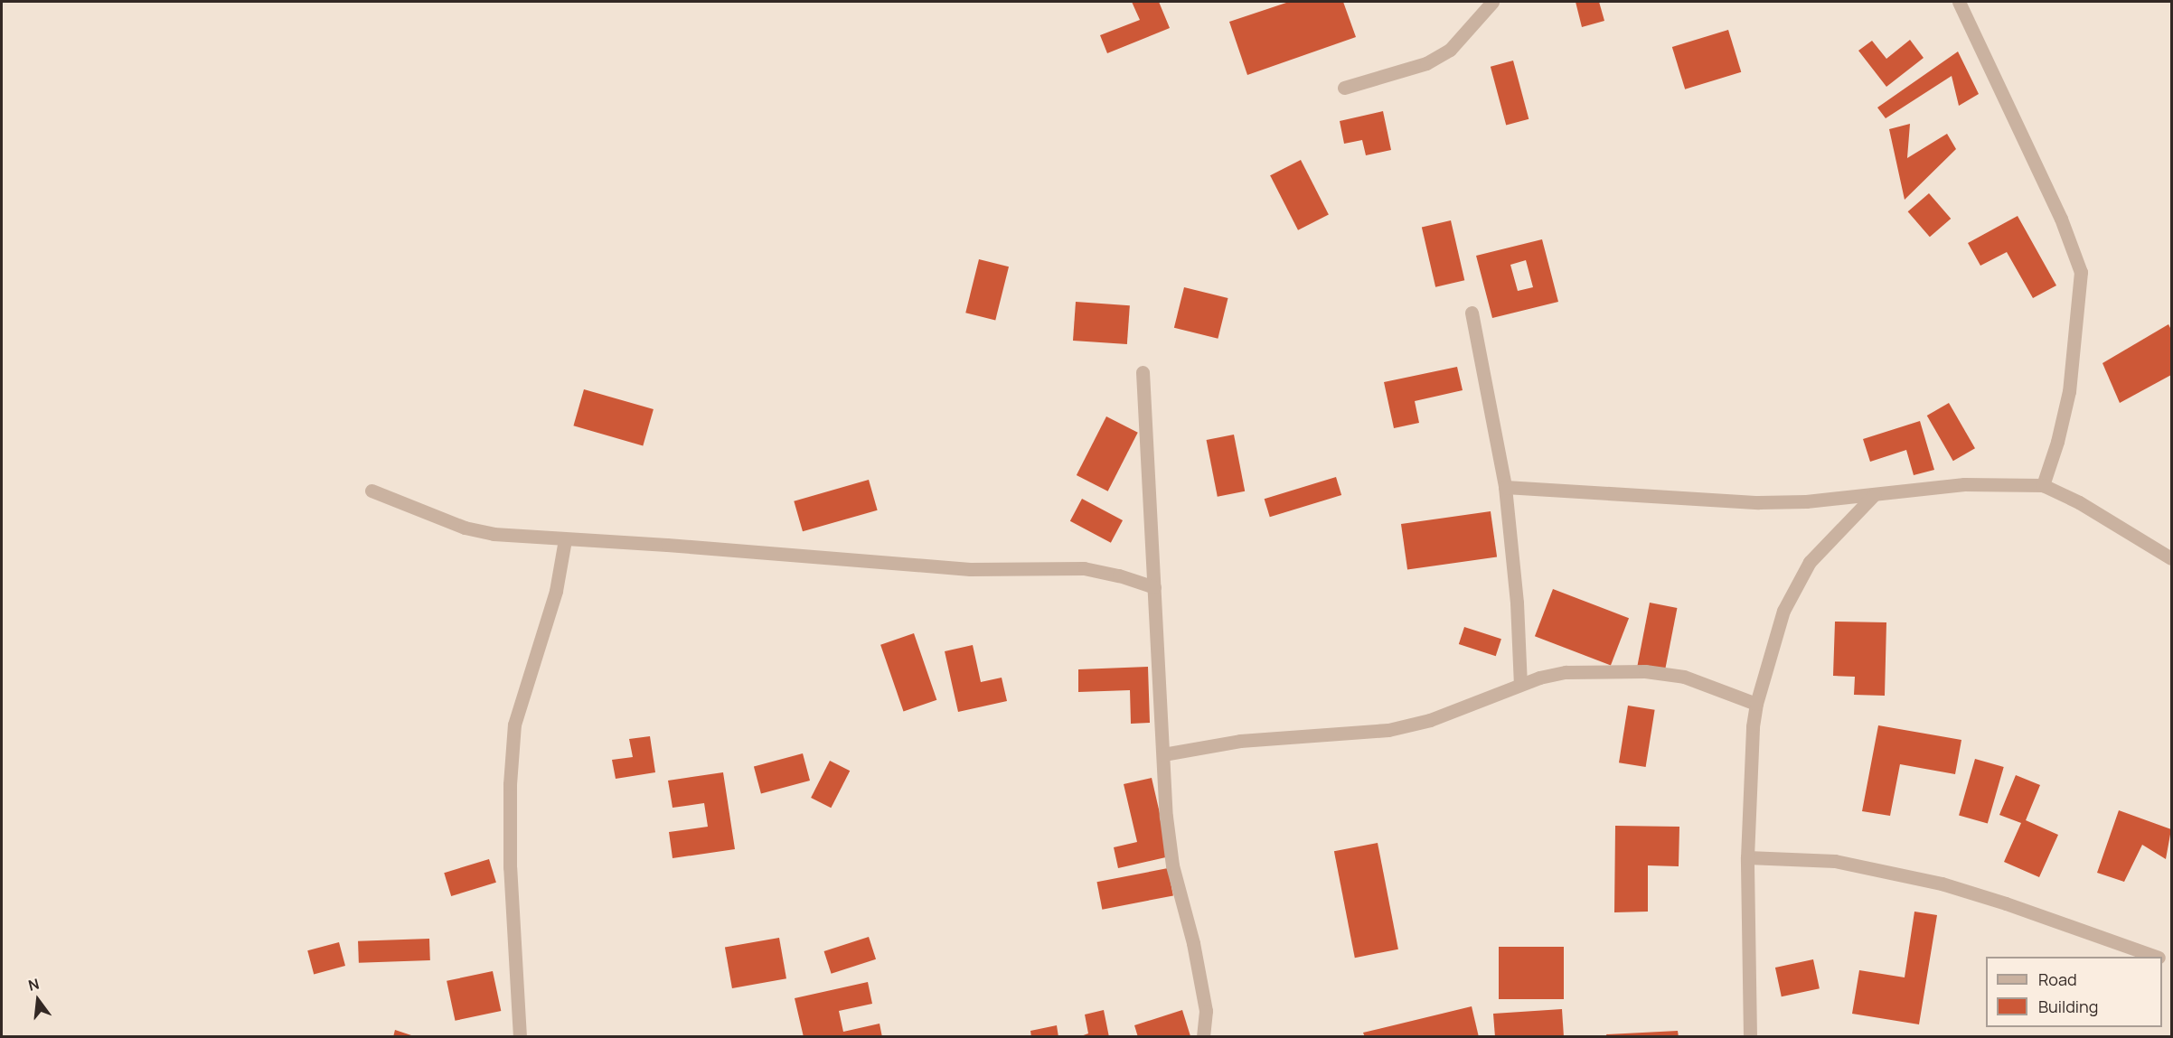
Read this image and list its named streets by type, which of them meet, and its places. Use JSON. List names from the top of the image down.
{
  "legend": ["Road", "Building"],
  "north": "top"
}
